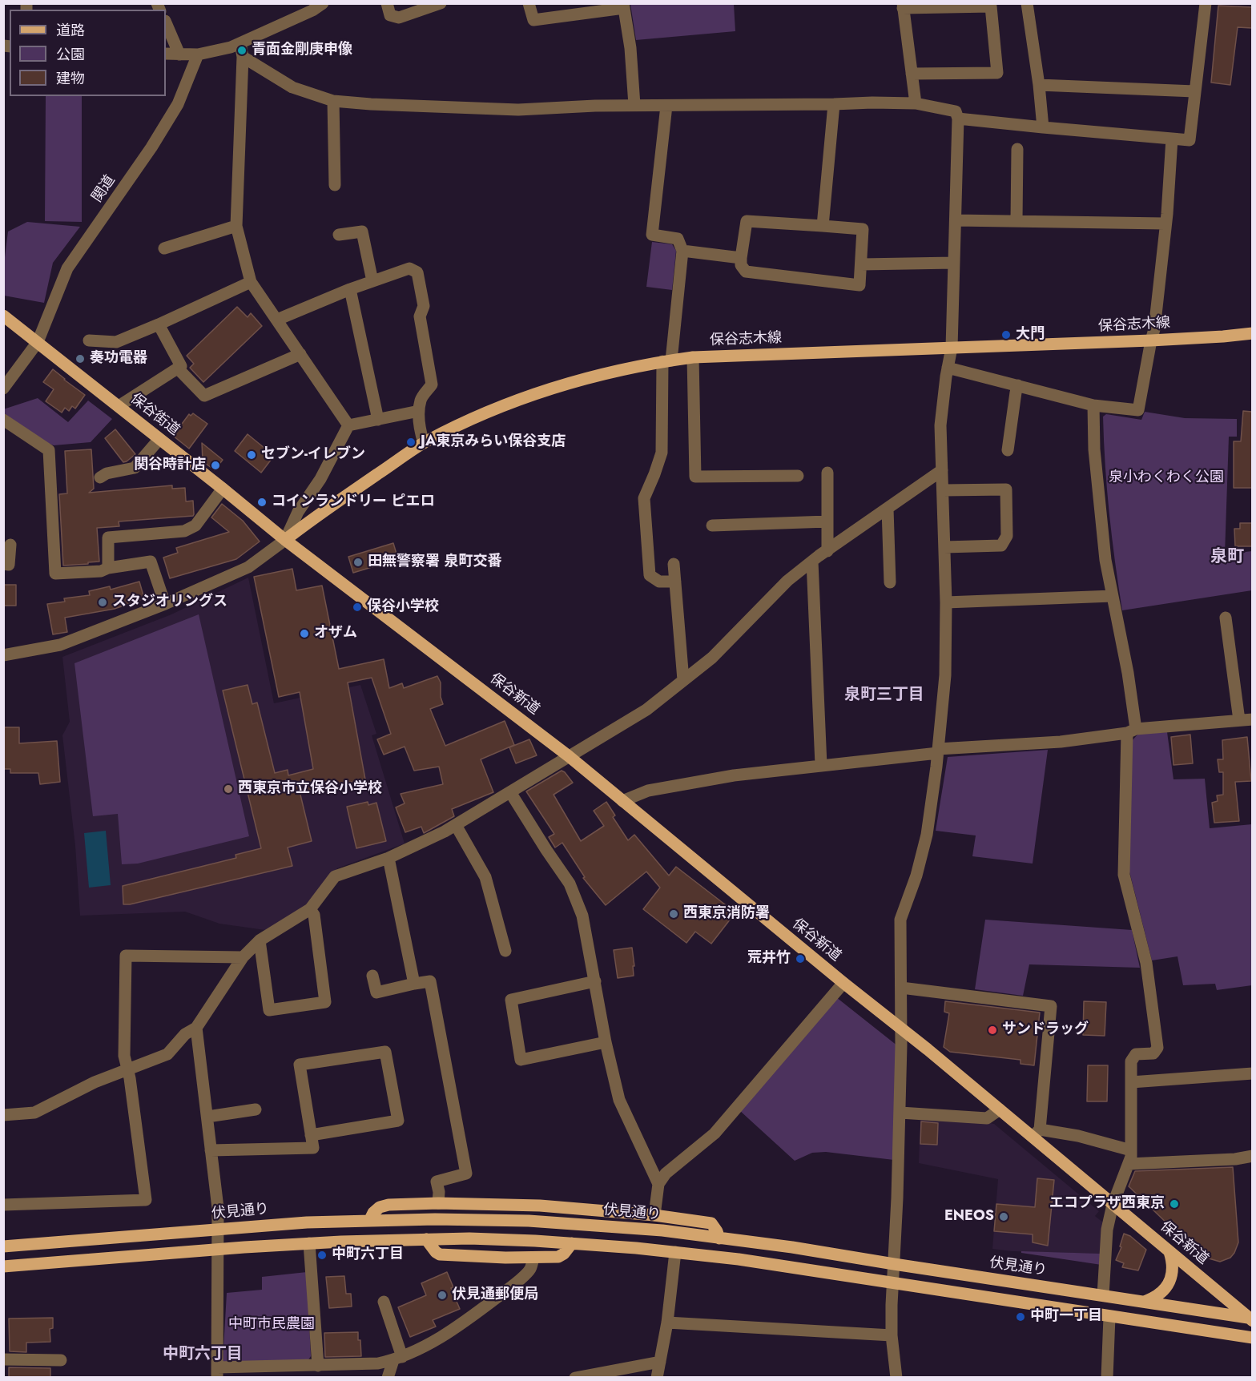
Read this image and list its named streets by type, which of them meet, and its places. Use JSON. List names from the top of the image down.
{
  "streets": {
    "main road": [
      "保谷志木線",
      "保谷街道",
      "保谷新道",
      "伏見通り"
    ],
    "street": ["関道"]
  },
  "crossings": [
    ["関道", "保谷街道"],
    ["保谷志木線", "保谷街道"],
    ["保谷志木線", "保谷新道"],
    ["保谷街道", "保谷新道"],
    ["保谷新道", "伏見通り"]
  ],
  "districts": ["泉町", "泉町三丁目", "中町六丁目"],
  "parks": ["泉小わくわく公園", "中町市民農園"],
  "places": [
    "青面金剛庚申像",
    "大門",
    "奏功電器",
    "JA東京みらい保谷支店",
    "セブン-イレブン",
    "関谷時計店",
    "コインランドリー ピエロ",
    "田無警察署 泉町交番",
    "スタジオリングス",
    "保谷小学校",
    "オザム",
    "西東京市立保谷小学校",
    "西東京消防署",
    "荒井竹",
    "サンドラッグ",
    "エコプラザ西東京",
    "ENEOS",
    "中町六丁目",
    "伏見通郵便局",
    "中町一丁目"
  ],
  "legend": ["道路", "公園", "建物"]
}
